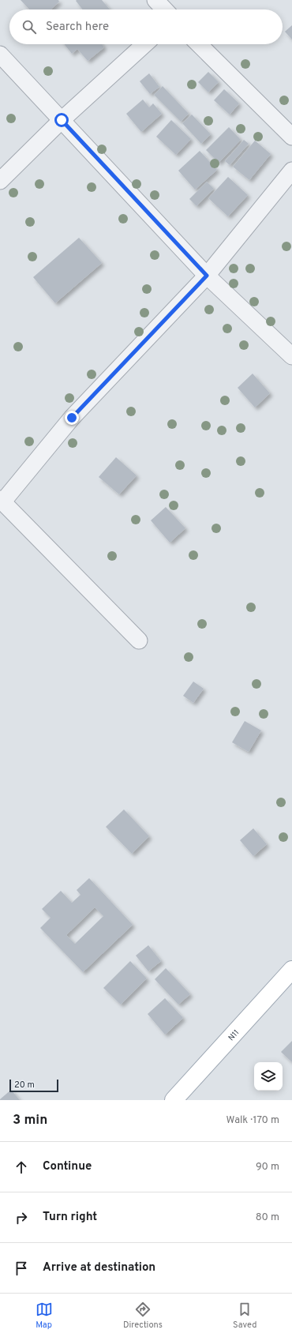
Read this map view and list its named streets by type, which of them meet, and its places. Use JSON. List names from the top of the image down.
{
  "streets": {
    "main road": ["N11"]
  },
  "scale_bar": "20 m",
  "page": {
    "search": "Search here",
    "scale": "20 m",
    "heading": ["3 min", "Walk · 170 m"],
    "list": [
      ["Continue", "90 m"],
      ["Turn right", "80 m"],
      "Arrive at destination"
    ],
    "nav": ["Map", "Directions", "Saved"]
  }
}
